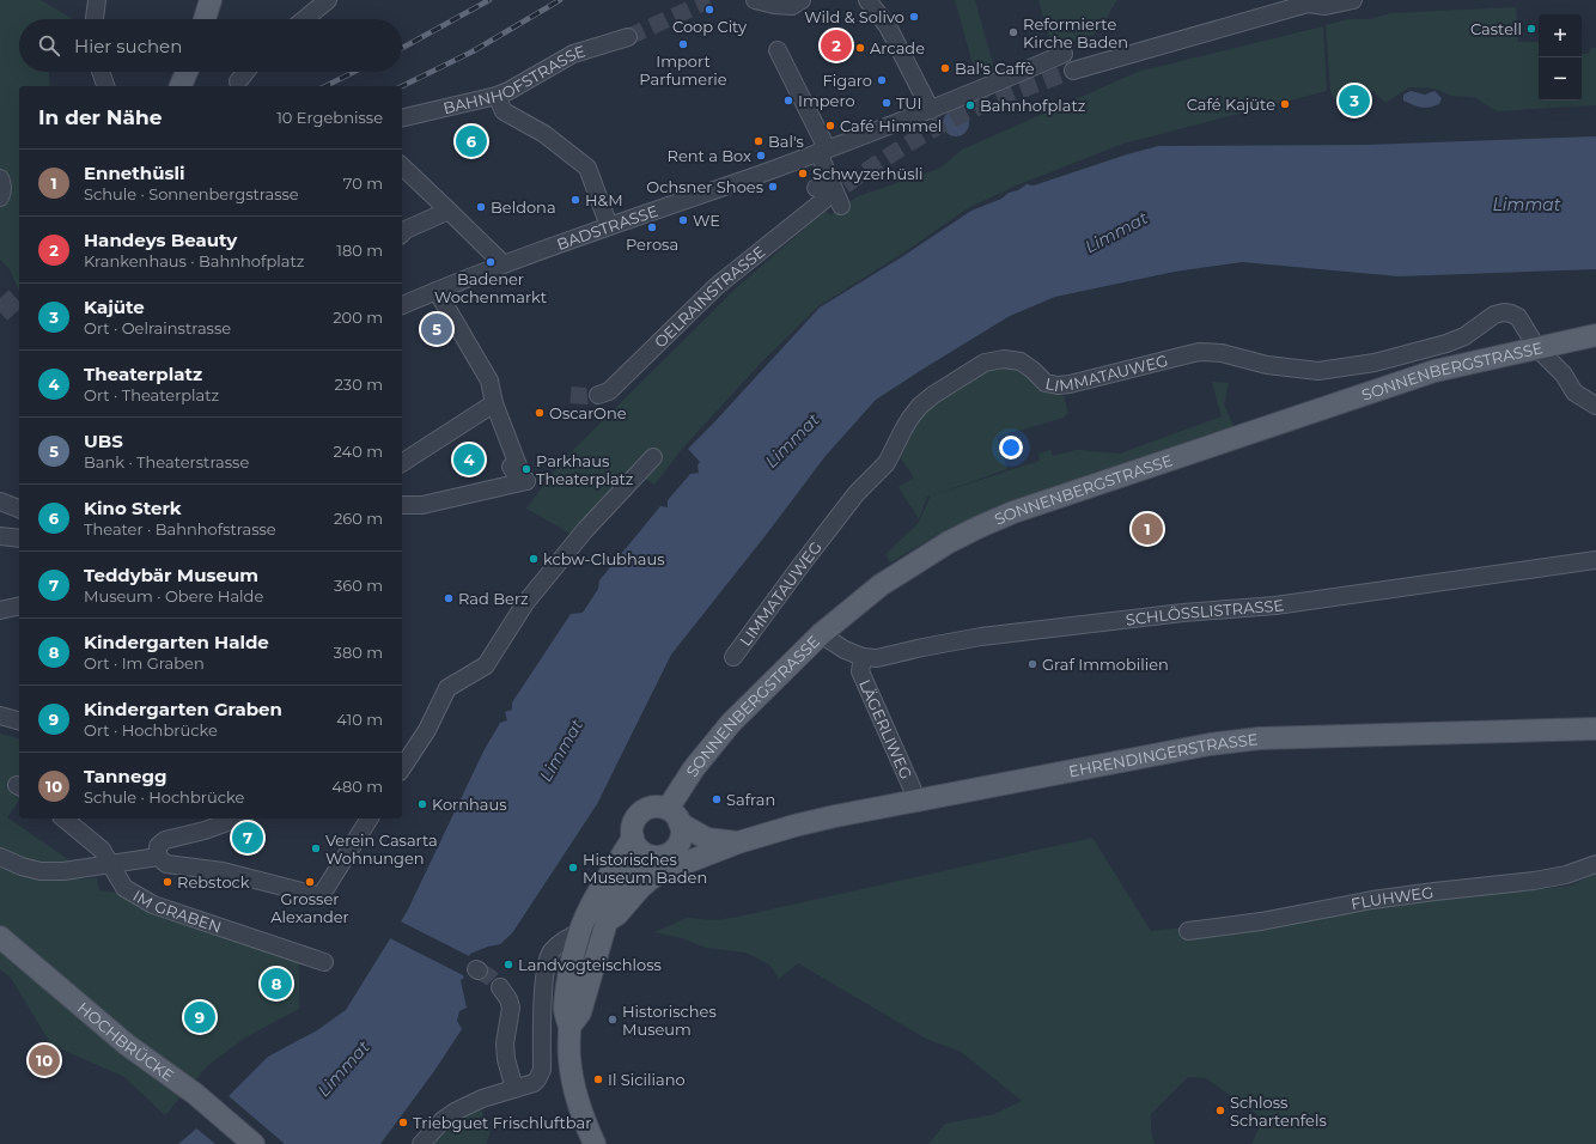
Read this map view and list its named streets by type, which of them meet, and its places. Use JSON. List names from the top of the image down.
{
  "streets": {
    "main road": ["SONNENBERGSTRASSE", "EHRENDINGERSTRASSE", "HOCHBRÜCKE"],
    "street": [
      "BAHNHOFSTRASSE",
      "BADSTRASSE",
      "OELRAINSTRASSE",
      "LIMMATAUWEG",
      "SCHLÖSSLISTRASSE",
      "LÄGERLIWEG",
      "FLUHWEG",
      "IM GRABEN"
    ]
  },
  "crossings": [
    ["LIMMATAUWEG", "SONNENBERGSTRASSE"],
    ["SONNENBERGSTRASSE", "SCHLÖSSLISTRASSE"],
    ["SONNENBERGSTRASSE", "EHRENDINGERSTRASSE"],
    ["SCHLÖSSLISTRASSE", "LÄGERLIWEG"],
    ["LÄGERLIWEG", "EHRENDINGERSTRASSE"]
  ],
  "water": ["Limmat"],
  "places": [
    "Coop City",
    "Wild & Solivo",
    "Castell",
    "Reformierte Kirche Baden",
    "Import Parfumerie",
    "Arcade",
    "Bal's Caffè",
    "Figaro",
    "Impero",
    "TUI",
    "Café Kajüte",
    "Bahnhofplatz",
    "Café Himmel",
    "Bal's",
    "Rent a Box",
    "Schwyzerhüsli",
    "Ochsner Shoes",
    "H&M",
    "Beldona",
    "WE",
    "Perosa",
    "Badener Wochenmarkt",
    "OscarOne",
    "Parkhaus Theaterplatz",
    "kcbw-Clubhaus",
    "Rad Berz",
    "Graf Immobilien",
    "Safran",
    "Kornhaus",
    "Verein Casarta Wohnungen",
    "Historisches Museum Baden",
    "Rebstock",
    "Grosser Alexander",
    "Landvogteischloss",
    "Historisches Museum",
    "Il Siciliano",
    "Schloss Schartenfels",
    "Triebguet Frischluftbar"
  ],
  "page": {
    "map_buttons": ["+", "−"],
    "search": "Hier suchen",
    "pins": [
      "2",
      "3",
      "6",
      "5",
      "4",
      "1",
      "7",
      "8",
      "9",
      "10"
    ],
    "heading": ["In der Nähe", "10 Ergebnisse"],
    "list": [
      {
        "mark": "1",
        "name": "Ennethüsli",
        "note": "Schule · Sonnenbergstrasse",
        "value": "70 m"
      },
      {
        "mark": "2",
        "name": "Handeys Beauty",
        "note": "Krankenhaus · Bahnhofplatz",
        "value": "180 m"
      },
      {
        "mark": "3",
        "name": "Kajüte",
        "note": "Ort · Oelrainstrasse",
        "value": "200 m"
      },
      {
        "mark": "4",
        "name": "Theaterplatz",
        "note": "Ort · Theaterplatz",
        "value": "230 m"
      },
      {
        "mark": "5",
        "name": "UBS",
        "note": "Bank · Theaterstrasse",
        "value": "240 m"
      },
      {
        "mark": "6",
        "name": "Kino Sterk",
        "note": "Theater · Bahnhofstrasse",
        "value": "260 m"
      },
      {
        "mark": "7",
        "name": "Teddybär Museum",
        "note": "Museum · Obere Halde",
        "value": "360 m"
      },
      {
        "mark": "8",
        "name": "Kindergarten Halde",
        "note": "Ort · Im Graben",
        "value": "380 m"
      },
      {
        "mark": "9",
        "name": "Kindergarten Graben",
        "note": "Ort · Hochbrücke",
        "value": "410 m"
      },
      {
        "mark": "10",
        "name": "Tannegg",
        "note": "Schule · Hochbrücke",
        "value": "480 m"
      }
    ]
  }
}
